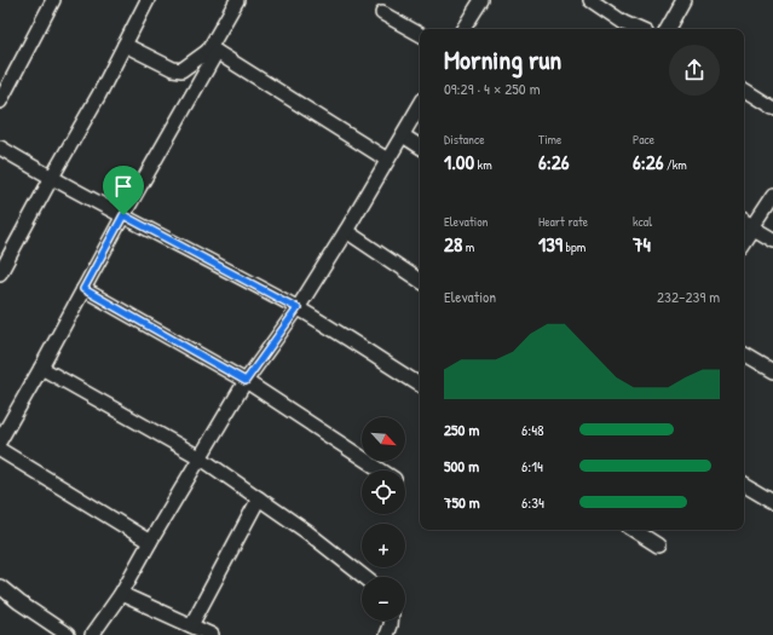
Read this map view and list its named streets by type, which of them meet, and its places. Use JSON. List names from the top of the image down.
{
  "north": "bottom right",
  "page": {
    "heading": ["Morning run", "09:29 · 4 × 250 m"],
    "stats": [
      ["Distance", "1.00 km"],
      ["Time", "6:26"],
      ["Pace", "6:26 /km"],
      ["Elevation", "28 m"],
      ["Heart rate", "139 bpm"],
      ["kcal", "74"]
    ],
    "chart": ["Elevation", "232–239 m"],
    "list": [
      {
        "name": "250 m",
        "note": "6:48"
      },
      {
        "name": "500 m",
        "note": "6:14"
      },
      {
        "name": "750 m",
        "note": "6:34"
      }
    ],
    "map_buttons": ["+", "−"]
  }
}
